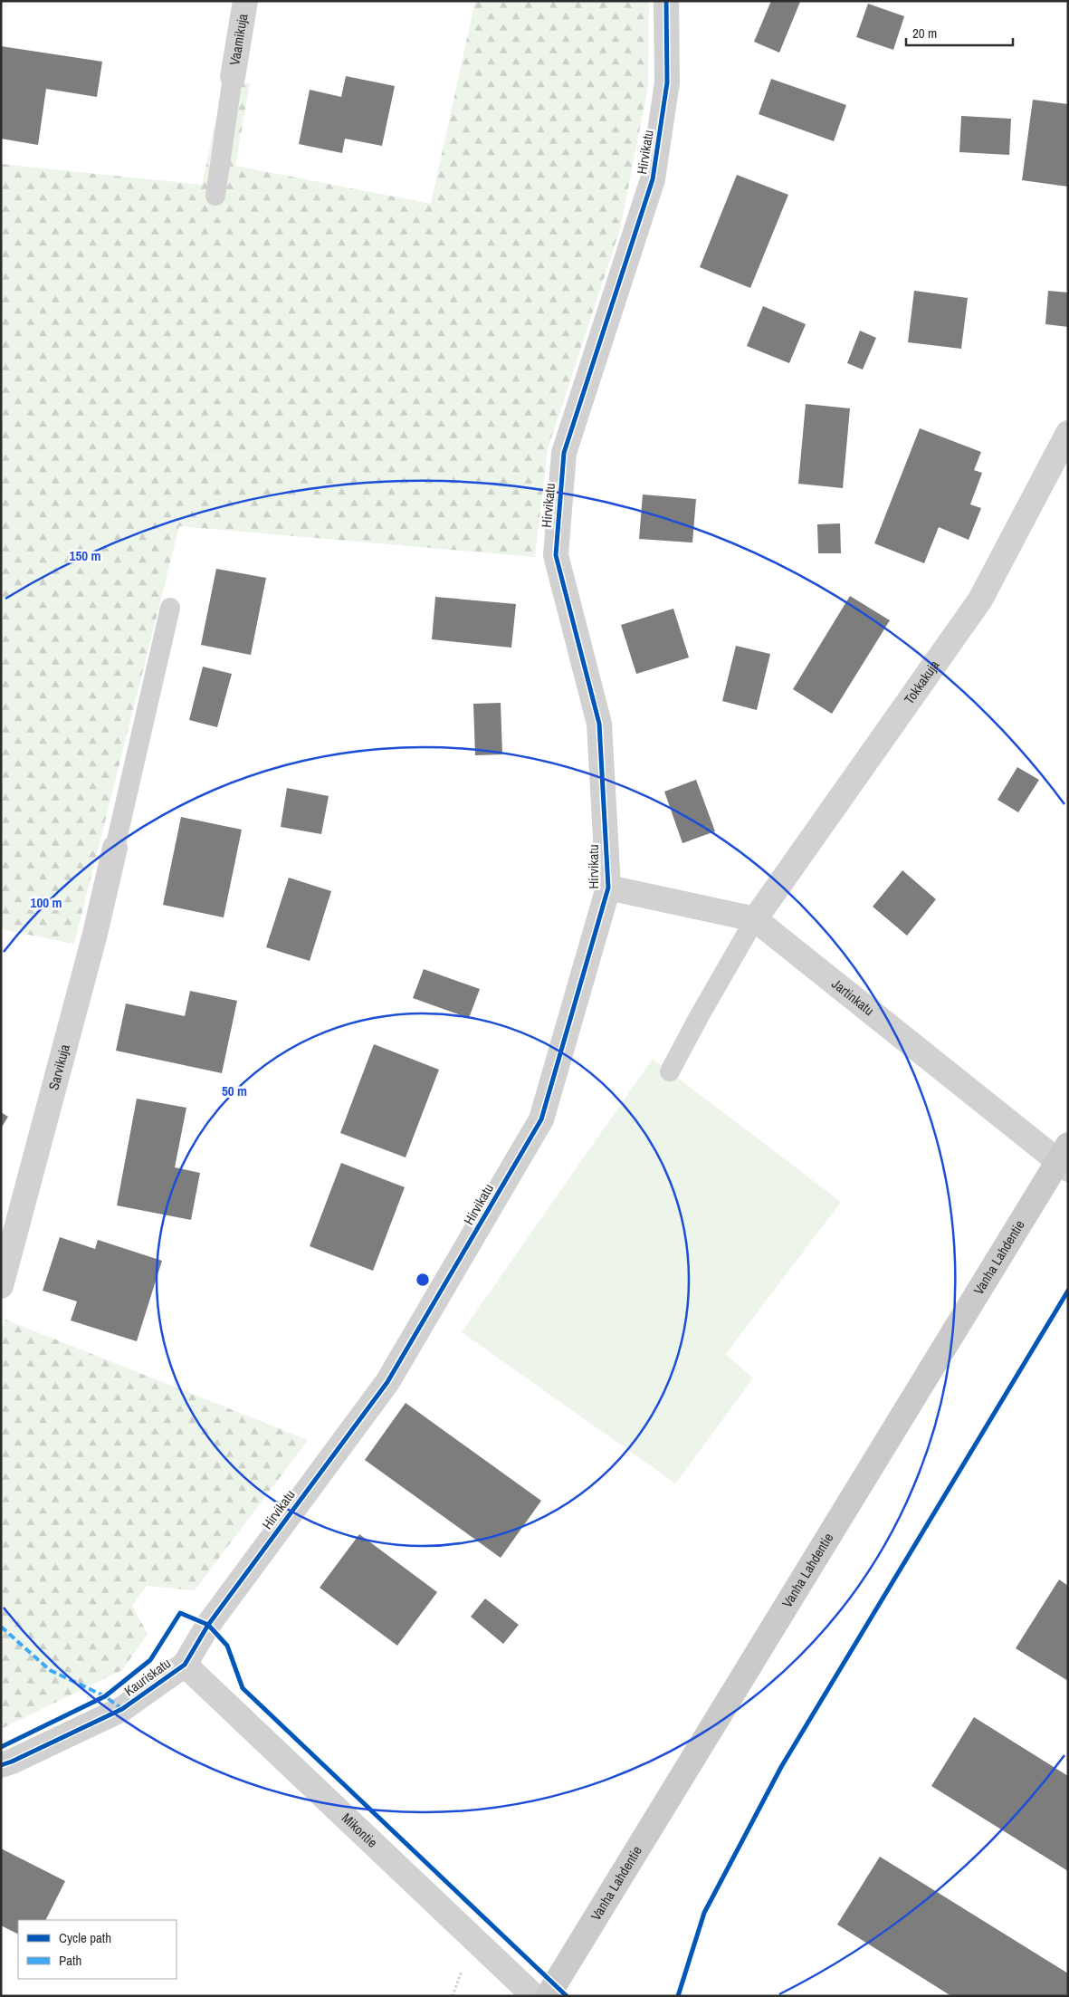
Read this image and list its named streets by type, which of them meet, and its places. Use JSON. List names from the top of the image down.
{
  "streets": {
    "main road": ["Vanha Lahdentie"],
    "street": [
      "Vaamikuja",
      "Hirvikatu",
      "Tokkakuja",
      "Jartinkatu",
      "Sarvikuja",
      "Kauriskatu",
      "Mikontie"
    ]
  },
  "crossings": [
    ["Hirvikatu", "Jartinkatu"],
    ["Hirvikatu", "Kauriskatu"],
    ["Hirvikatu", "Mikontie"],
    ["Tokkakuja", "Jartinkatu"],
    ["Jartinkatu", "Vanha Lahdentie"],
    ["Kauriskatu", "Mikontie"]
  ],
  "legend": ["Cycle path", "Path"],
  "scale_bar": "20 m",
  "rings": ["150 m", "100 m", "50 m"]
}
